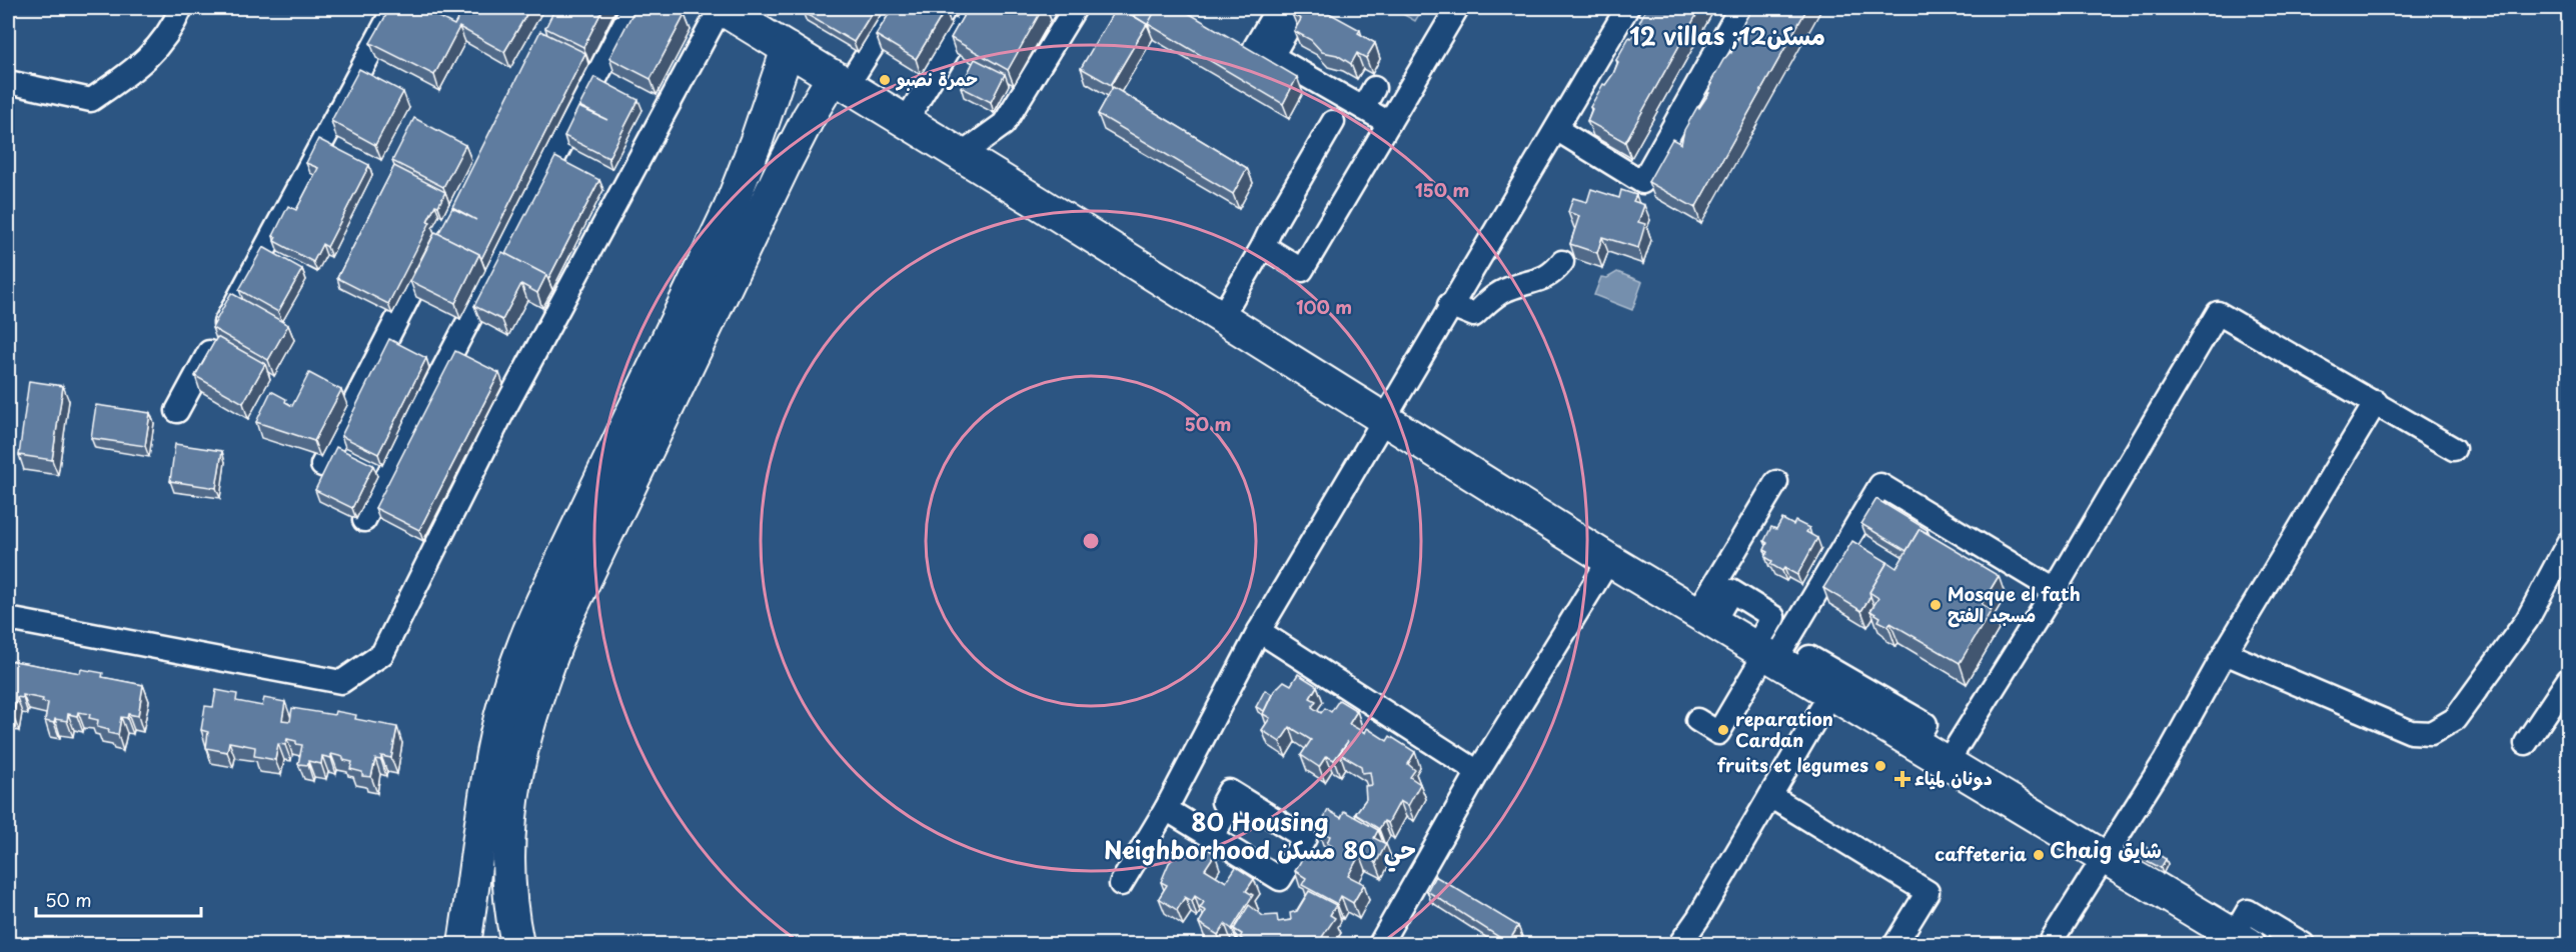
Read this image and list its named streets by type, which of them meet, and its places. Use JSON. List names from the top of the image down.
{
  "districts": ["12 villas ;12مسكن", "80 Housing Neighborhood حي 80 مسكن", "Chaig شايق"],
  "places": {
    "other": [
      "حمرة نصبو",
      "Mosque el fath مسجد الفتح",
      "reparation Cardan",
      "fruits et legumes",
      "caffeteria"
    ],
    "health": ["دونان لمياء"]
  },
  "scale_bar": "50 m",
  "rings": ["150 m", "100 m", "50 m"]
}
